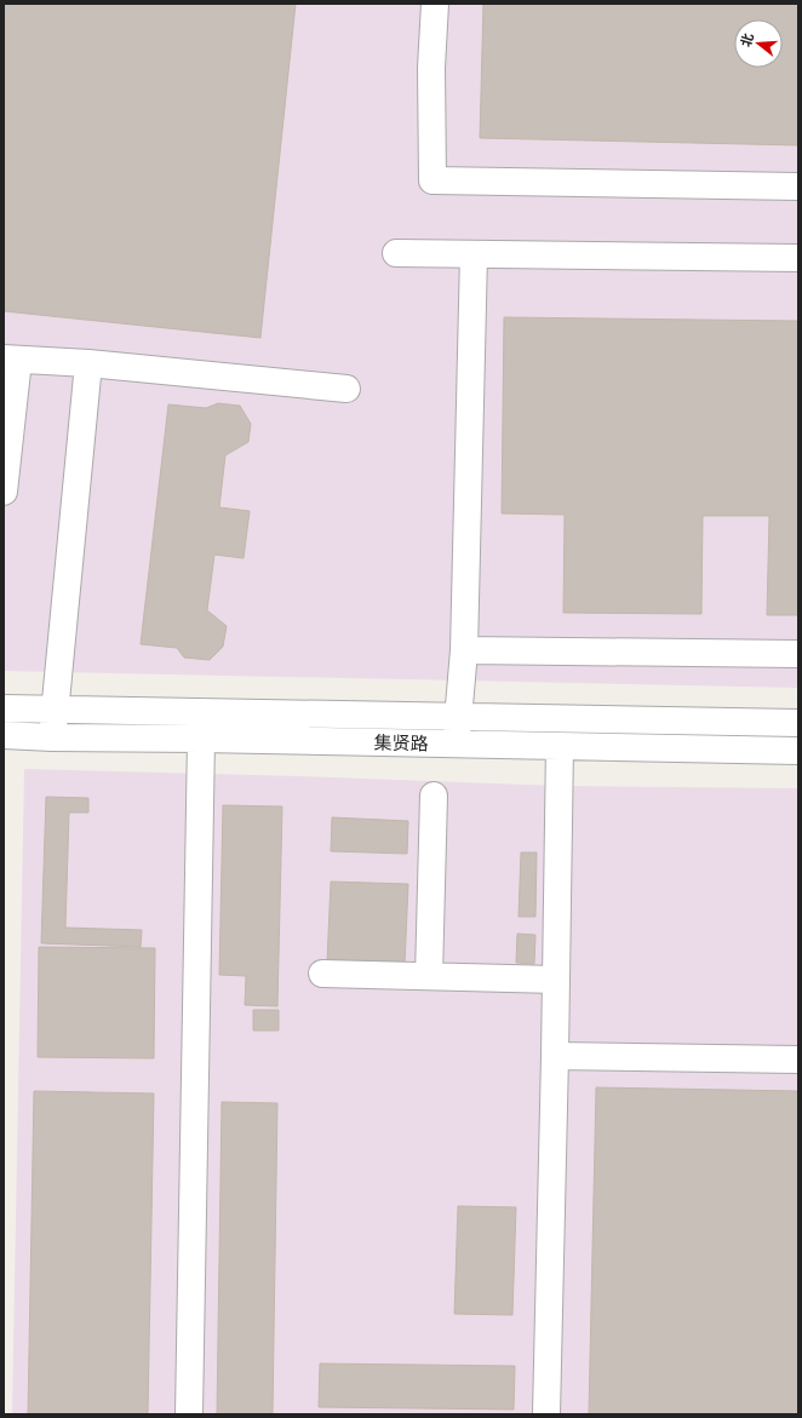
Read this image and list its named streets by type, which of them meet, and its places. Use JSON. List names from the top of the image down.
{
  "streets": {
    "street": ["集贤路"]
  },
  "north": "left"
}
